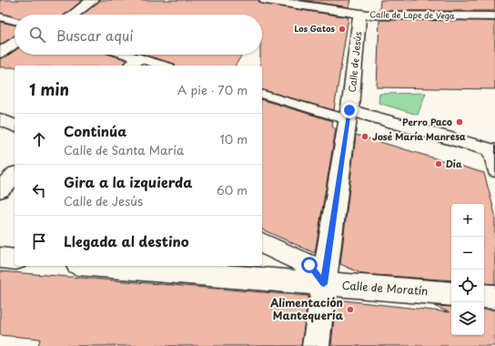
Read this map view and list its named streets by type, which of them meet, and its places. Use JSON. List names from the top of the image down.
{
  "streets": {
    "street": ["Calle de Lope de Vega", "Calle de Jesús", "Calle de Moratín"]
  },
  "crossings": [
    ["Calle de Lope de Vega", "Calle de Jesús"],
    ["Calle de Jesús", "Calle de Moratín"]
  ],
  "places": [
    "Los Gatos",
    "Perro Paco",
    "José María Manresa",
    "Dia",
    "Alimentación Mantequería"
  ],
  "page": {
    "search": "Buscar aquí",
    "heading": ["1 min", "A pie · 70 m"],
    "list": [
      ["Continúa", "Calle de Santa María", "10 m"],
      ["Gira a la izquierda", "Calle de Jesús", "60 m"],
      "Llegada al destino"
    ],
    "map_buttons": ["+", "−"]
  }
}
